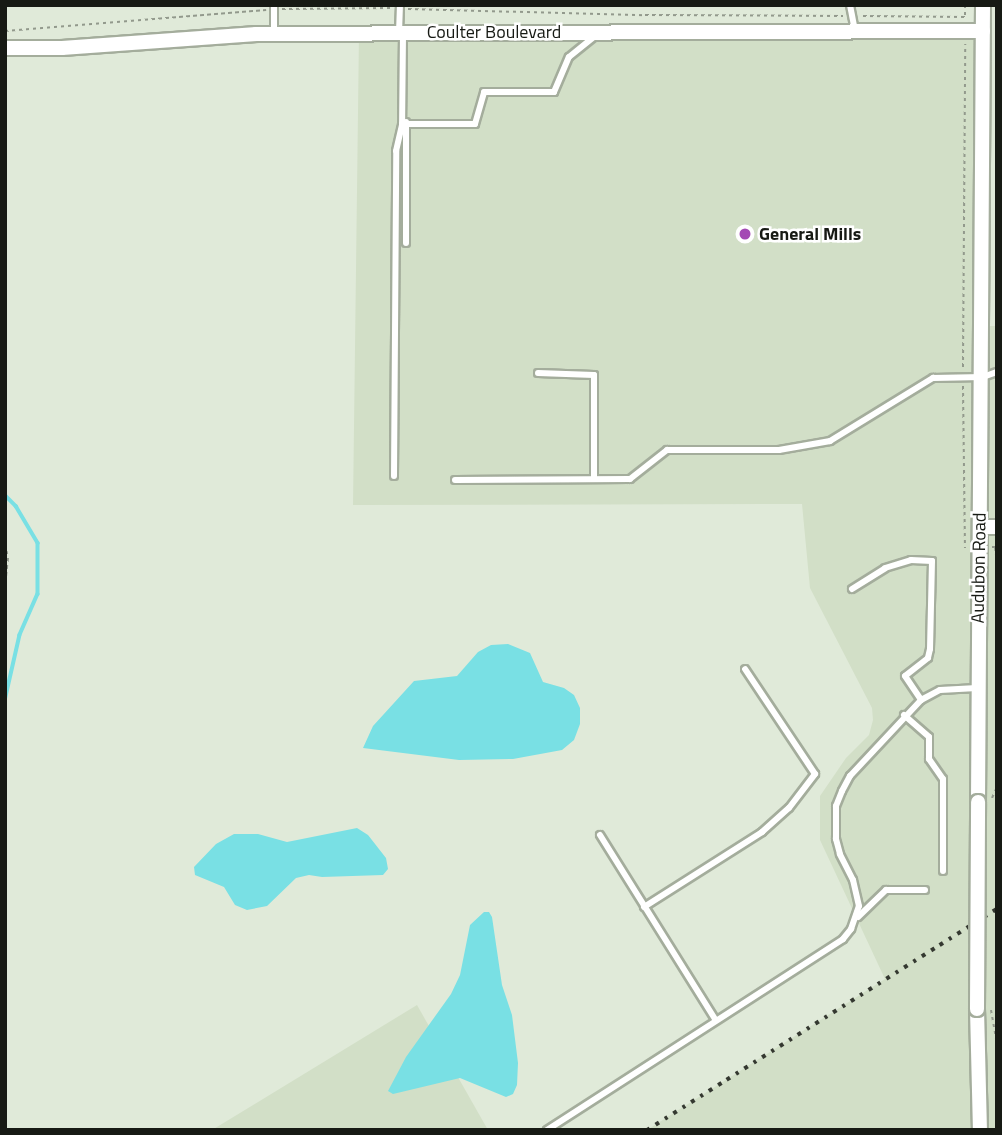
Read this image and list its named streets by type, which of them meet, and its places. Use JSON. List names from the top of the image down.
{
  "streets": {
    "street": ["Coulter Boulevard", "Audubon Road"]
  },
  "crossings": [
    ["Coulter Boulevard", "Audubon Road"]
  ],
  "places": ["General Mills"]
}
